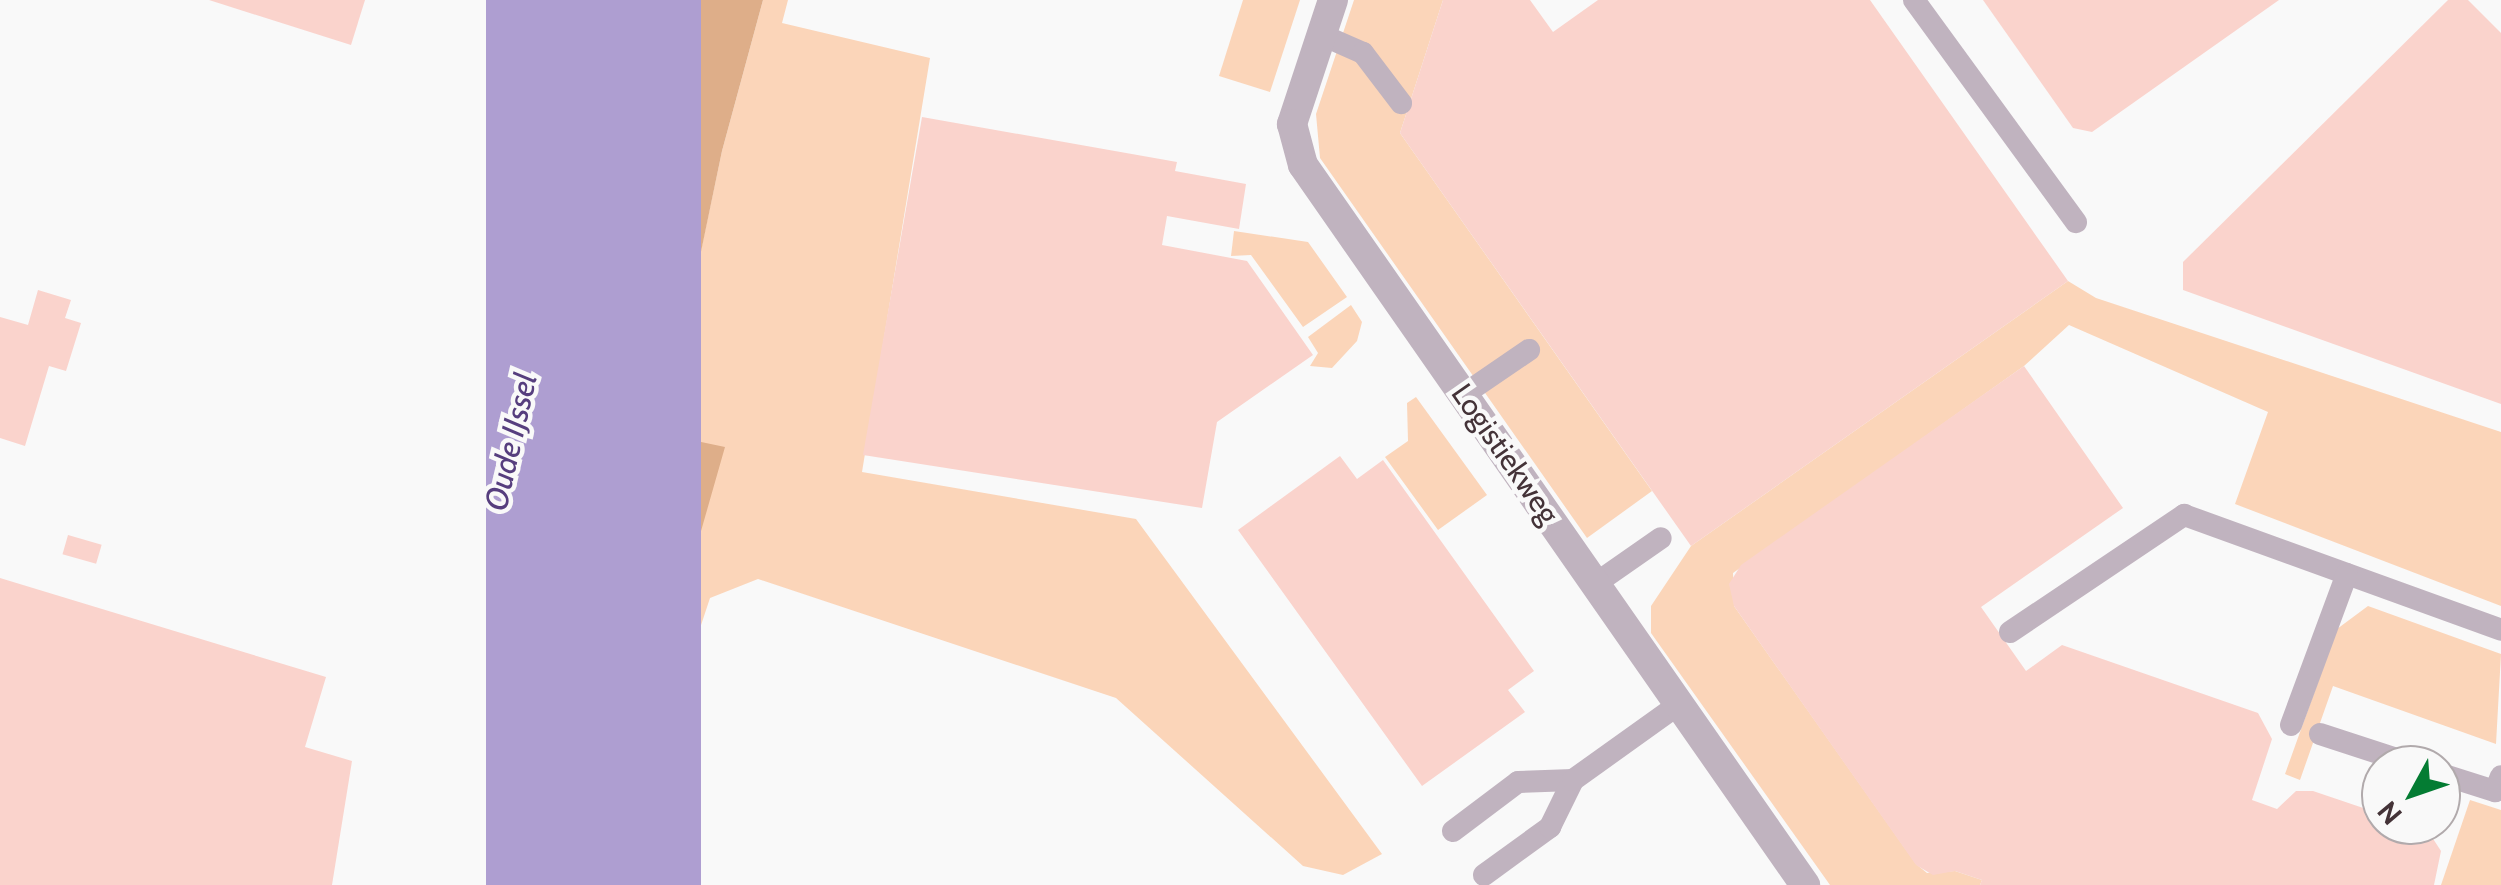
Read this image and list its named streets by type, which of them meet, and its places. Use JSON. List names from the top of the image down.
{
  "streets": {
    "street": ["Logistiekweg"]
  },
  "water": ["Oude IJssel"],
  "north": "bottom left"
}
